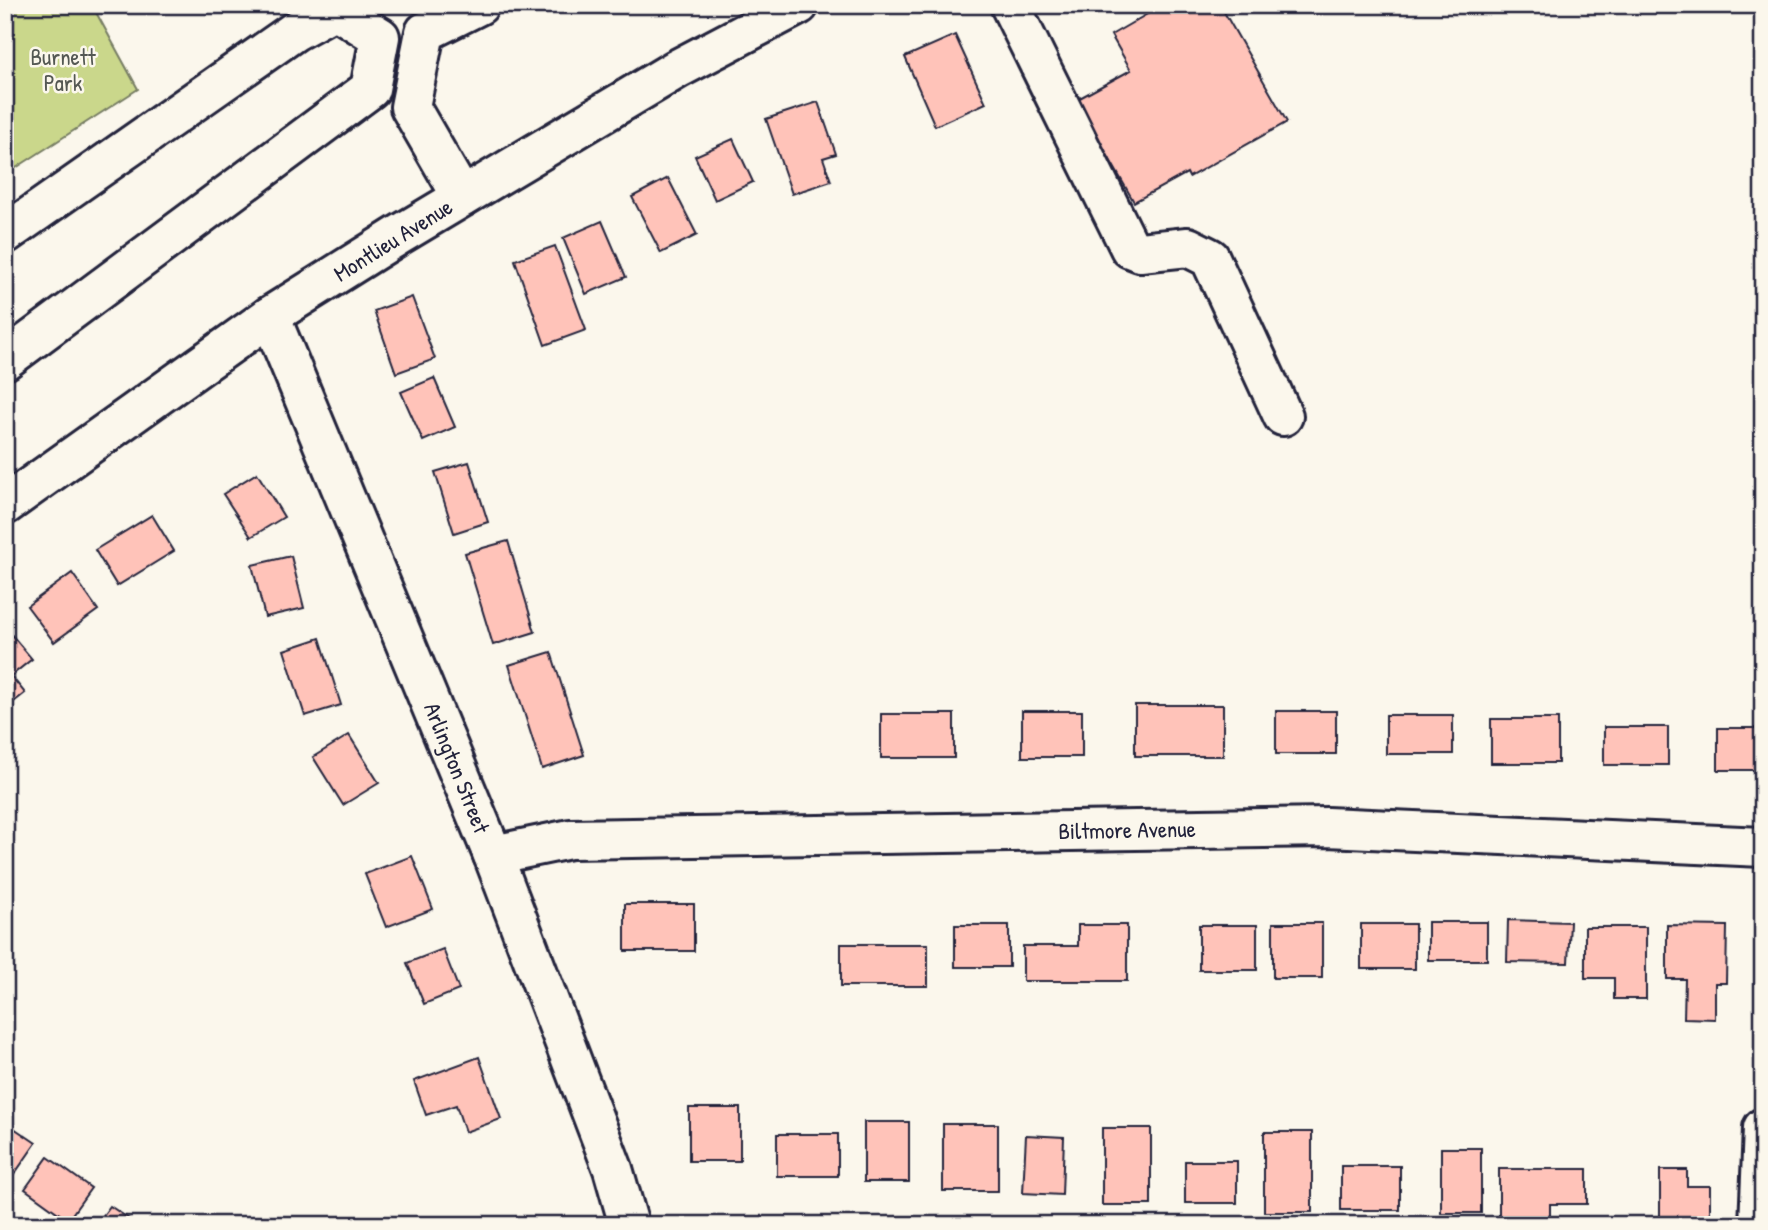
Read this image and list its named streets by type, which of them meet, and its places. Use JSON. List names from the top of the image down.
{
  "streets": {
    "street": ["Montlieu Avenue", "Arlington Street", "Biltmore Avenue"]
  },
  "crossings": [
    ["Montlieu Avenue", "Arlington Street"],
    ["Arlington Street", "Biltmore Avenue"]
  ],
  "parks": ["Burnett Park"]
}
